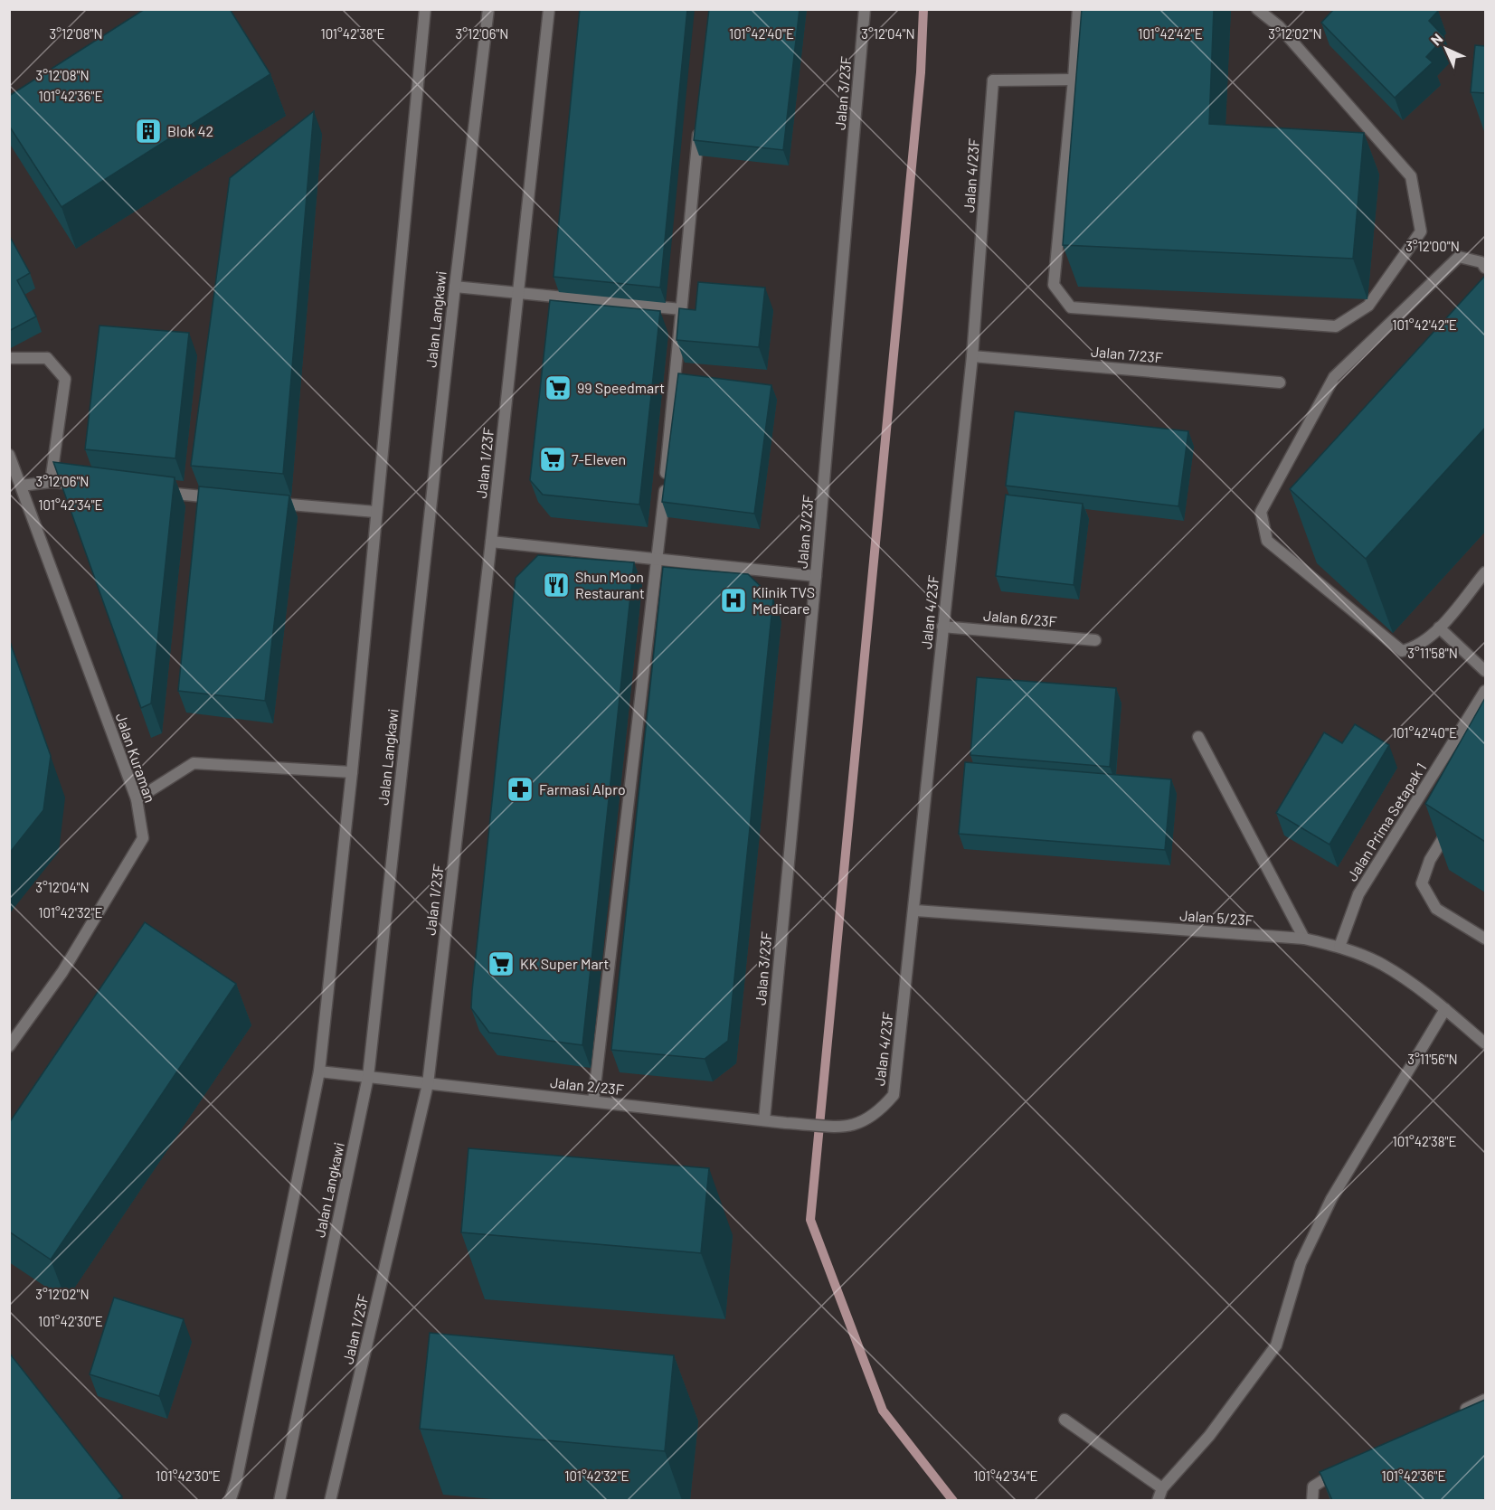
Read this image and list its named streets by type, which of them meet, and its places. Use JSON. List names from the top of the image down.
{
  "streets": {
    "street": [
      "Jalan 3/23F",
      "Jalan 4/23F",
      "Jalan Langkawi",
      "Jalan 7/23F",
      "Jalan 1/23F",
      "Jalan 6/23F",
      "Jalan Kuraman",
      "Jalan Prima Setapak 1",
      "Jalan 5/23F",
      "Jalan 2/23F"
    ]
  },
  "crossings": [
    ["Jalan 3/23F", "Jalan 2/23F"],
    ["Jalan 4/23F", "Jalan 7/23F"],
    ["Jalan 4/23F", "Jalan 6/23F"],
    ["Jalan 4/23F", "Jalan 5/23F"],
    ["Jalan 4/23F", "Jalan 2/23F"],
    ["Jalan Langkawi", "Jalan 2/23F"],
    ["Jalan 1/23F", "Jalan 2/23F"],
    ["Jalan Prima Setapak 1", "Jalan 5/23F"]
  ],
  "places": {
    "building": ["Blok 42"],
    "supermarket": ["99 Speedmart", "7-Eleven", "KK Super Mart"],
    "restaurant": ["Shun Moon Restaurant"],
    "hospital": ["Klinik TVS Medicare"],
    "pharmacy": ["Farmasi Alpro"]
  },
  "north": "top left",
  "coordinates": [
    "3°12'08\"N",
    "101°42'38\"E",
    "3°12'06\"N",
    "101°42'40\"E",
    "3°12'04\"N",
    "101°42'42\"E",
    "3°12'02\"N",
    "101°42'36\"E",
    "3°12'00\"N",
    "101°42'34\"E",
    "3°11'58\"N",
    "101°42'32\"E",
    "3°11'56\"N",
    "101°42'30\"E"
  ]
}
